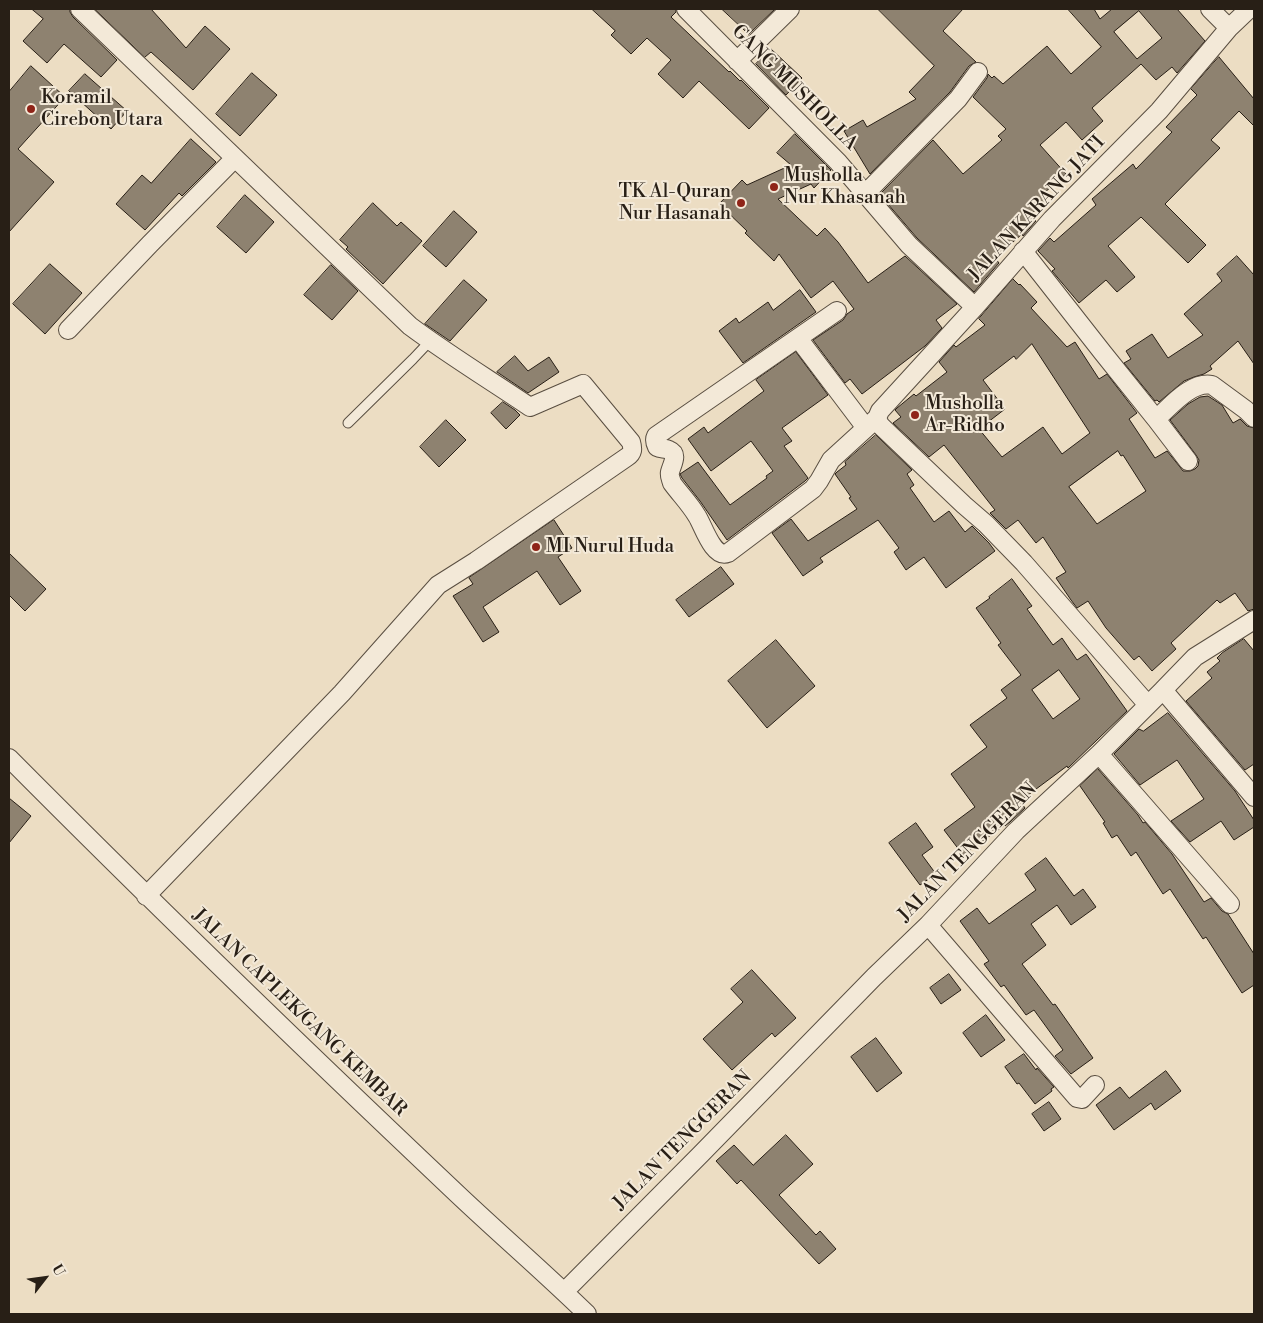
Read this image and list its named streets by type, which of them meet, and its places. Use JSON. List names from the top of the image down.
{
  "streets": {
    "street": [
      "GANG MUSHOLLA",
      "JALAN KARANG JATI",
      "JALAN TENGGERAN",
      "JALAN CAPLEK/GANG KEMBAR"
    ]
  },
  "crossings": [
    ["GANG MUSHOLLA", "JALAN KARANG JATI"],
    ["JALAN TENGGERAN", "JALAN CAPLEK/GANG KEMBAR"]
  ],
  "places": [
    "Koramil Cirebon Utara",
    "Musholla Nur Khasanah",
    "TK Al-Quran Nur Hasanah",
    "Musholla Ar-Ridho",
    "MI Nurul Huda"
  ],
  "north": "top right"
}
